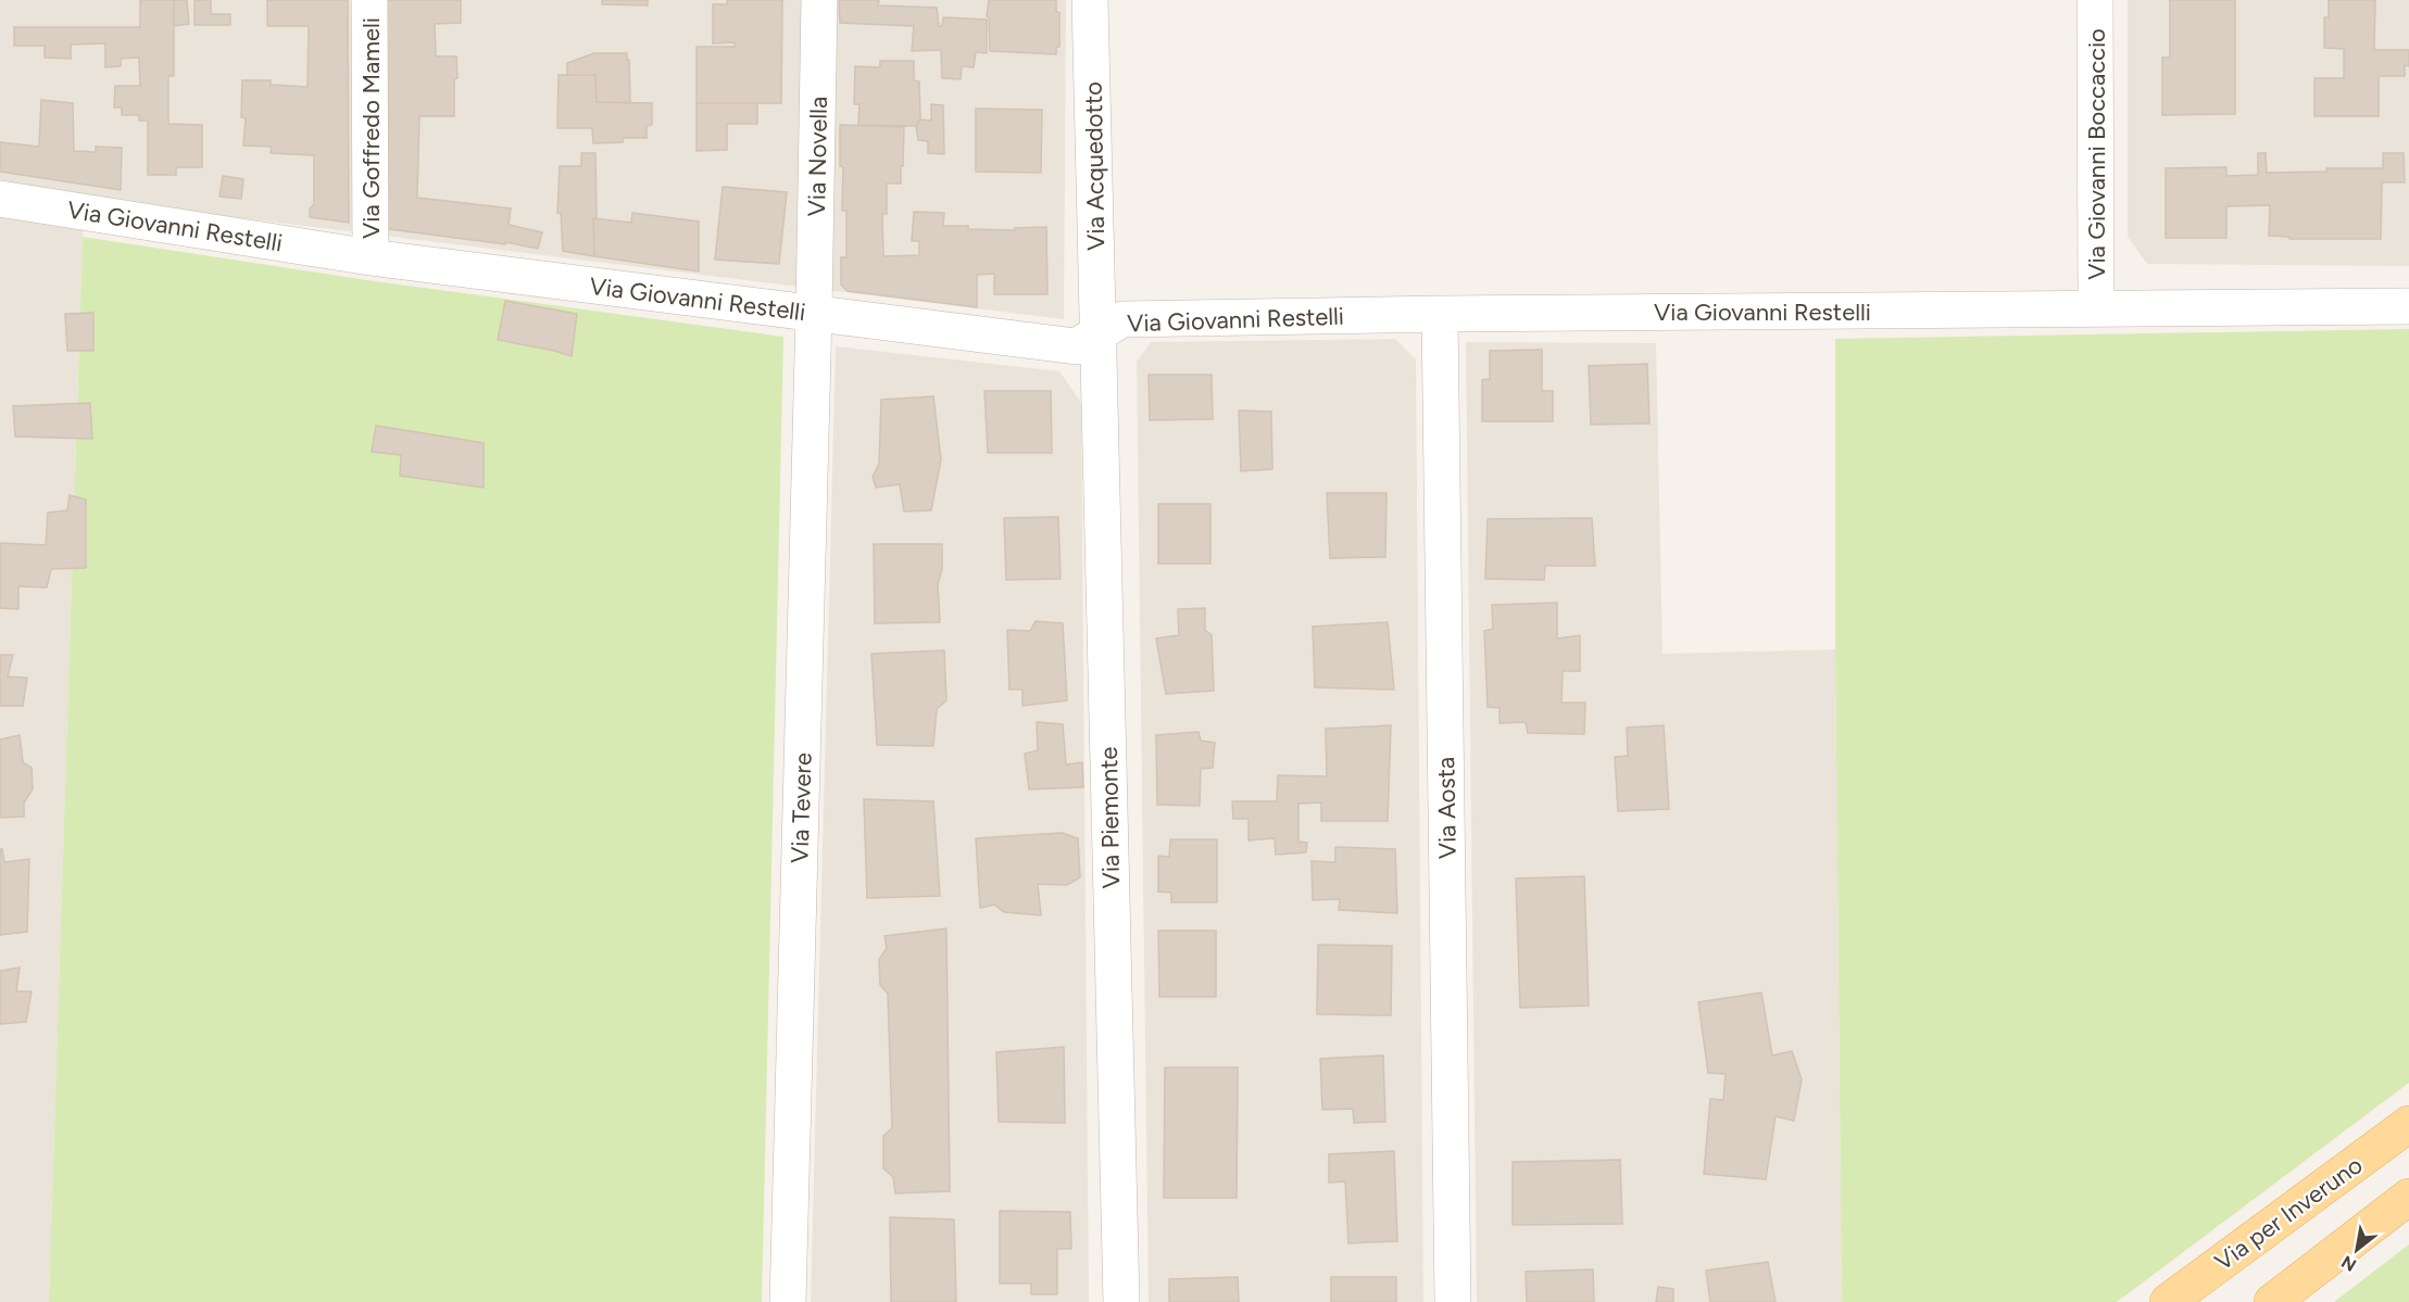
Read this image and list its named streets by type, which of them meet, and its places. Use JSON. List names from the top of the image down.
{
  "streets": {
    "main road": ["Via per Inveruno"],
    "street": [
      "Via Goffredo Mameli",
      "Via Giovanni Boccaccio",
      "Via Novella",
      "Via Acquedotto",
      "Via Giovanni Restelli",
      "Via Tevere",
      "Via Aosta",
      "Via Piemonte"
    ]
  },
  "crossings": [
    ["Via Goffredo Mameli", "Via Giovanni Restelli"],
    ["Via Giovanni Boccaccio", "Via Giovanni Restelli"],
    ["Via Novella", "Via Giovanni Restelli"],
    ["Via Novella", "Via Tevere"],
    ["Via Acquedotto", "Via Giovanni Restelli"],
    ["Via Acquedotto", "Via Piemonte"],
    ["Via Giovanni Restelli", "Via Tevere"],
    ["Via Giovanni Restelli", "Via Aosta"],
    ["Via Giovanni Restelli", "Via Piemonte"]
  ],
  "north": "bottom left"
}
